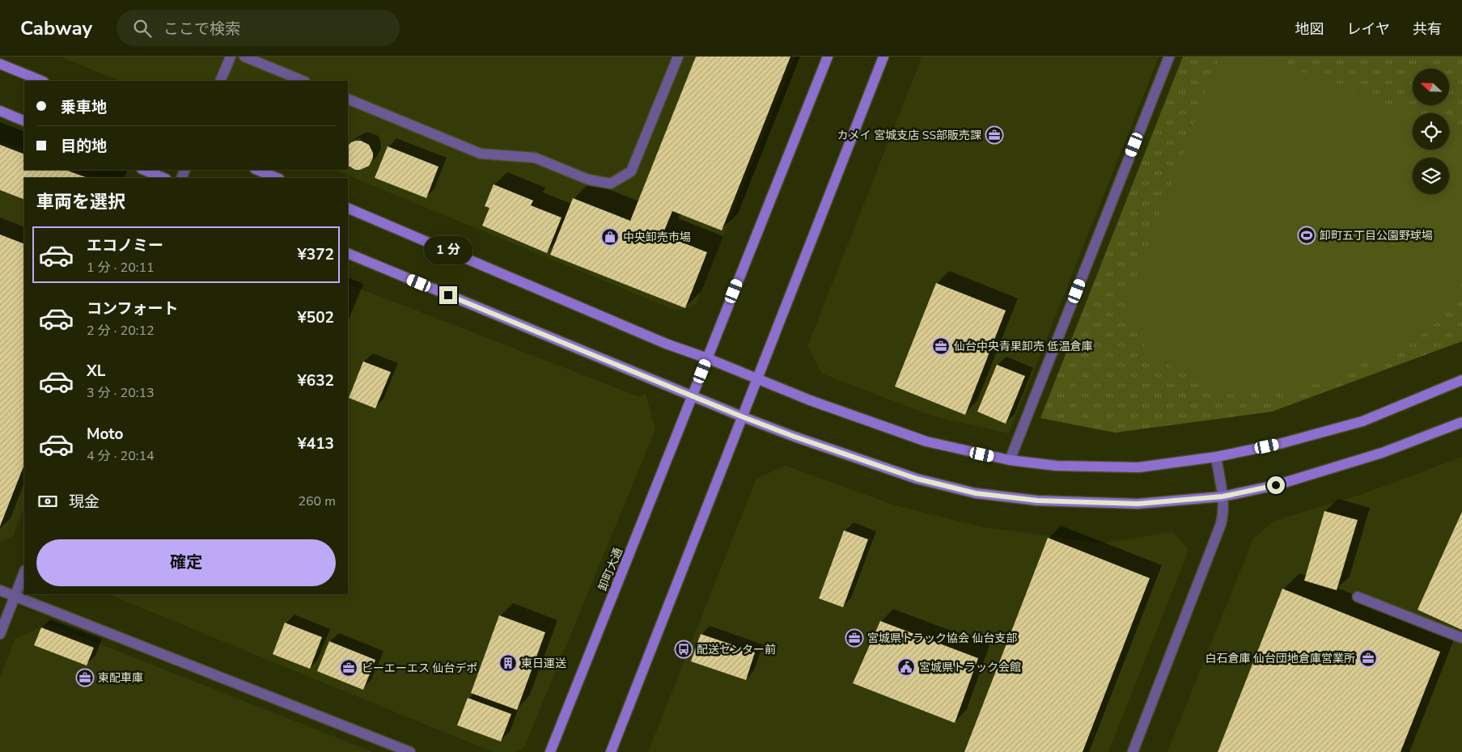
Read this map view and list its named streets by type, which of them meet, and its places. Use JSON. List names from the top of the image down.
{
  "streets": {
    "street": ["卸町大通"]
  },
  "places": {
    "office": [
      "カメイ 宮城支店 SS部販売課",
      "仙台中央青果卸売 低温倉庫",
      "宮城県トラック協会 仙台支部",
      "白石倉庫 仙台団地倉庫営業所",
      "ビーエーエス 仙台デポ",
      "東配車庫"
    ],
    "sports": ["卸町五丁目公園野球場"],
    "shop": ["中央卸売市場"],
    "bus stop": ["配送センター前"],
    "building": ["東日運送"],
    "public building": ["宮城県トラック会館"]
  },
  "north": "left",
  "page": {
    "header": "Cabway",
    "search": "ここで検索",
    "nav": ["地図", "レイヤ", "共有"],
    "banner": ["乗車地", "目的地"],
    "heading": "車両を選択",
    "list": [
      {
        "name": "エコノミー",
        "note": "1 分 · 20:11",
        "value": "¥372"
      },
      {
        "name": "コンフォート",
        "note": "2 分 · 20:12",
        "value": "¥502"
      },
      {
        "name": "XL",
        "note": "3 分 · 20:13",
        "value": "¥632"
      },
      {
        "name": "Moto",
        "note": "4 分 · 20:14",
        "value": "¥413"
      }
    ],
    "bubble": "1 分",
    "pay": ["現金", "260 m"],
    "buttons": "確定"
  }
}
